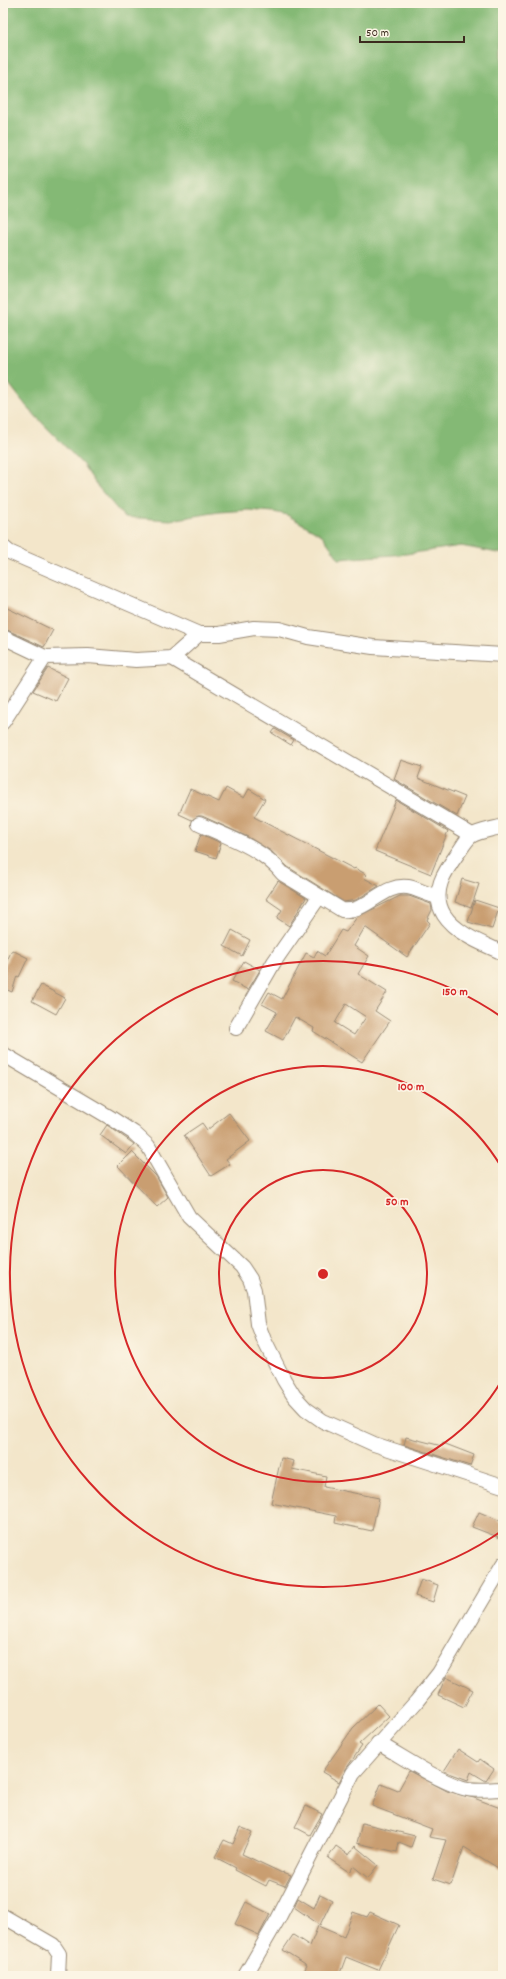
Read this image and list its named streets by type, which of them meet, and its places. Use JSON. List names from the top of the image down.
{
  "scale_bar": "50 m",
  "rings": ["150 m", "100 m", "50 m"]
}
